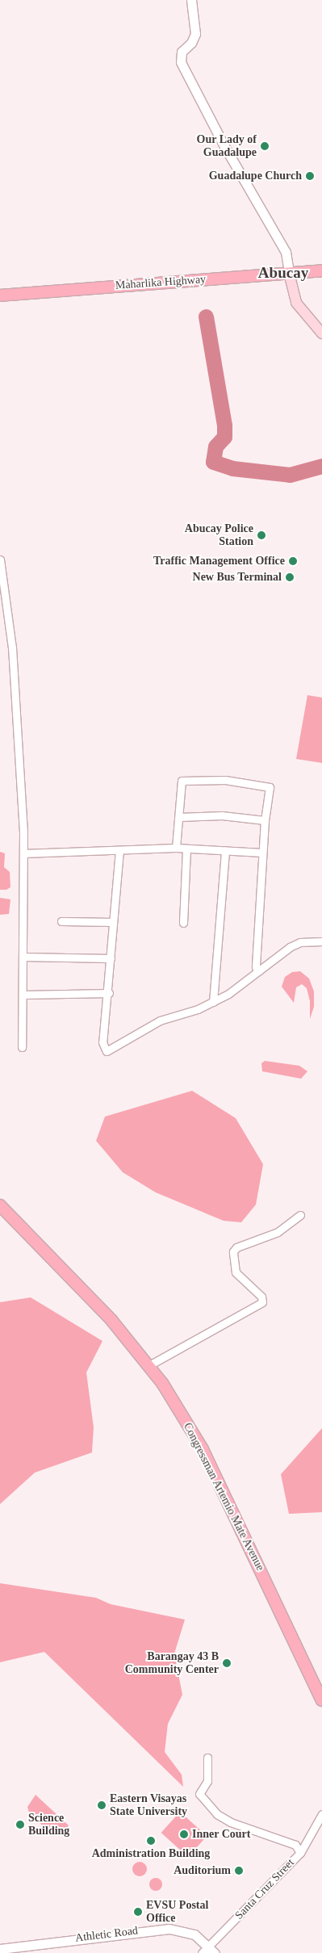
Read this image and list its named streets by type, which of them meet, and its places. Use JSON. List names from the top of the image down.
{
  "streets": {
    "main road": ["Maharlika Highway", "Congressman Artemio Mate Avenue"],
    "street": ["Santa Cruz Street", "Athletic Road"]
  },
  "crossings": [
    ["Santa Cruz Street", "Athletic Road"]
  ],
  "districts": ["Abucay"],
  "places": [
    "Our Lady of Guadalupe",
    "Guadalupe Church",
    "Abucay Police Station",
    "Traffic Management Office",
    "New Bus Terminal",
    "Barangay 43 B Community Center",
    "Eastern Visayas State University",
    "Science Building",
    "Inner Court",
    "Administration Building",
    "Auditorium",
    "EVSU Postal Office"
  ]
}
